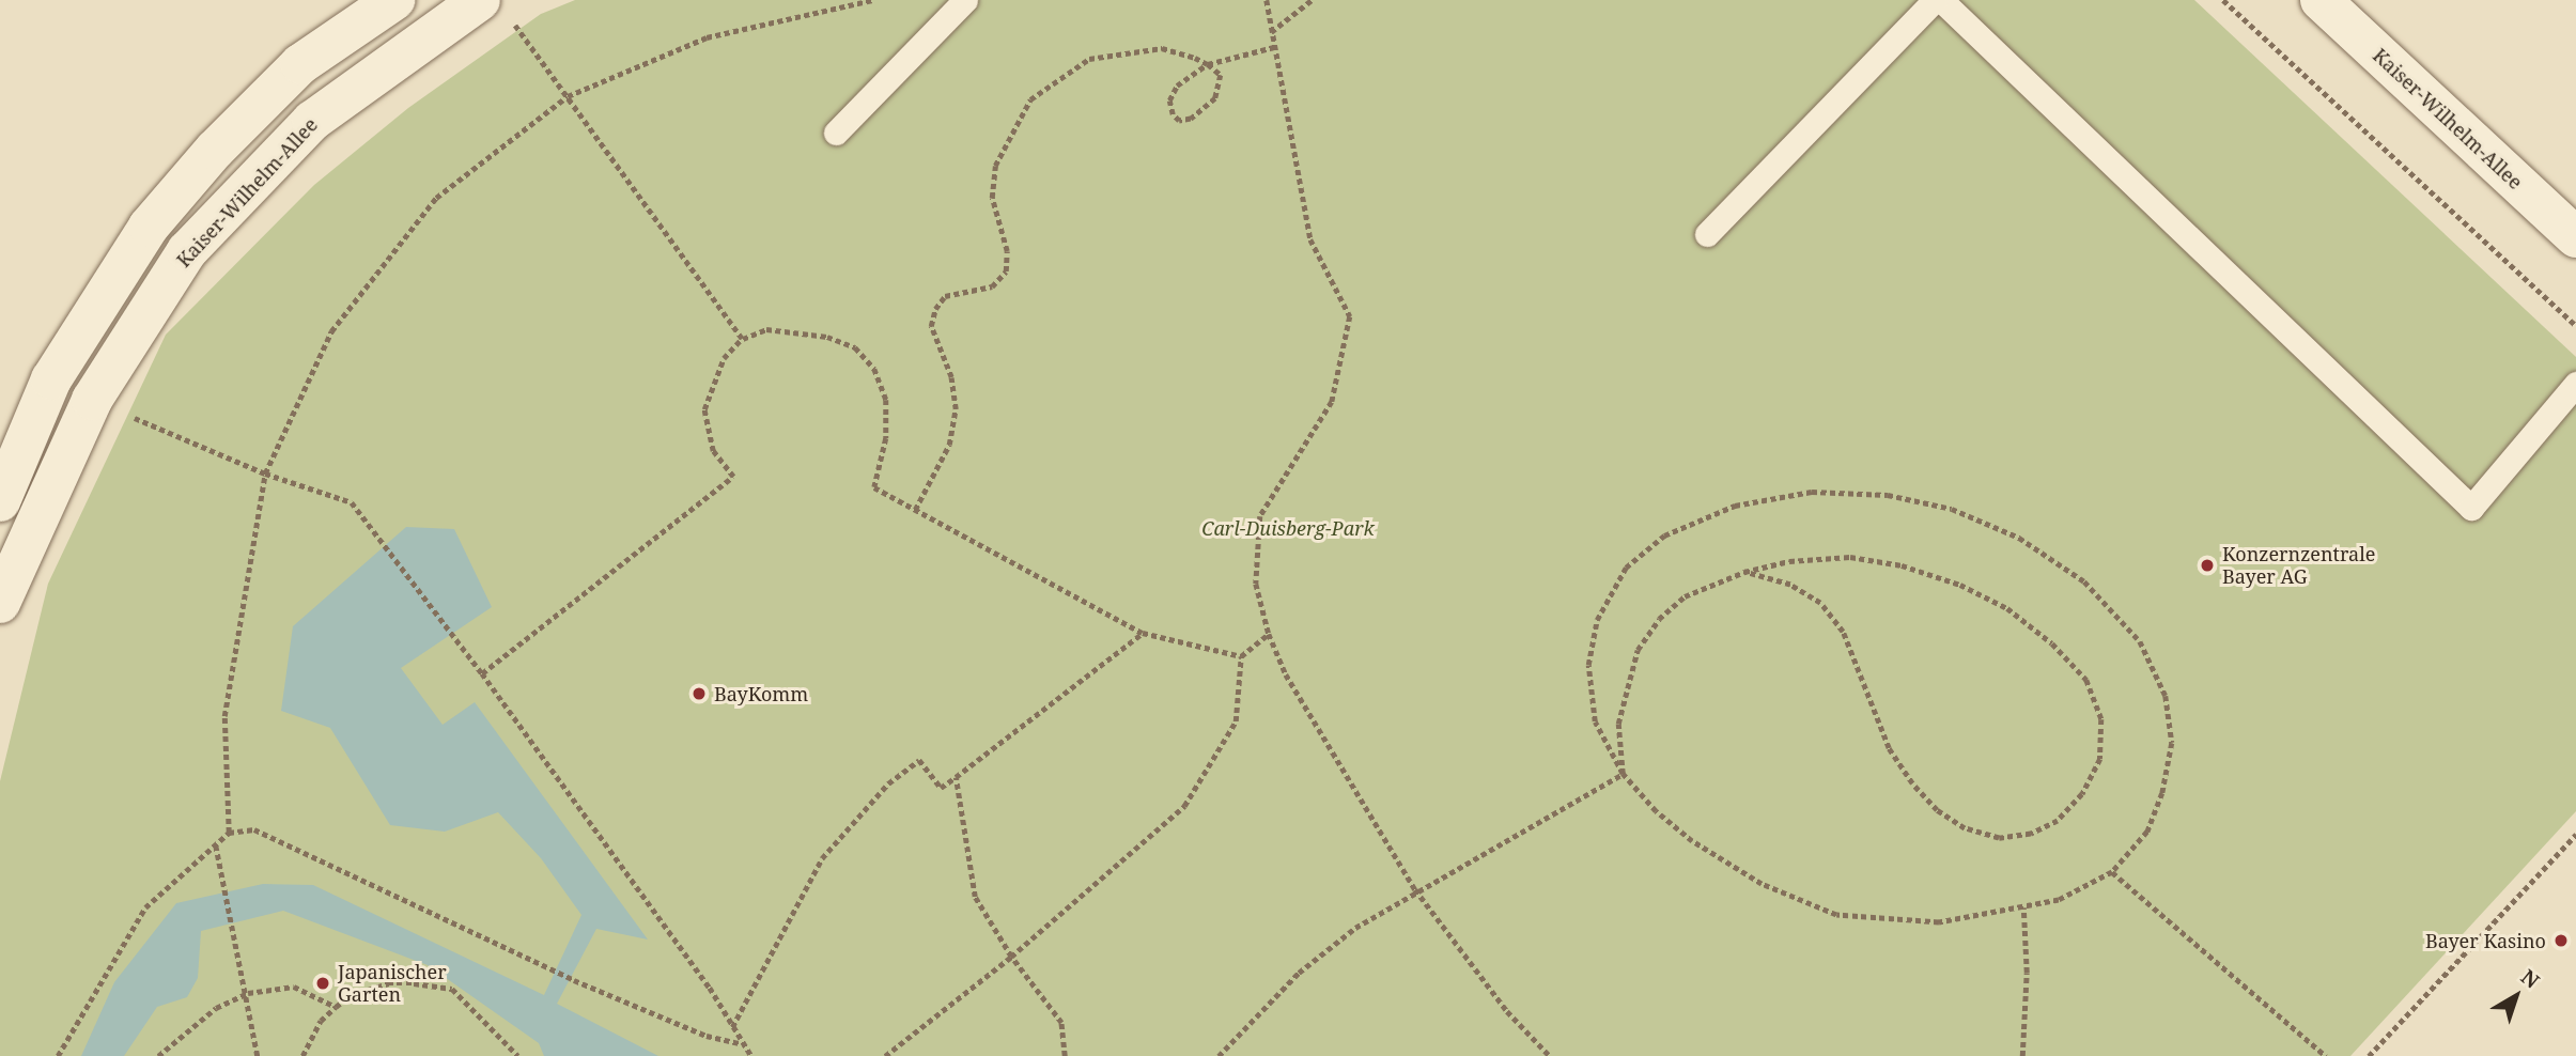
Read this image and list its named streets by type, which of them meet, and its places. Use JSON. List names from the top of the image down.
{
  "streets": {
    "street": ["Kaiser-Wilhelm-Allee"]
  },
  "parks": ["Carl-Duisberg-Park"],
  "places": [
    "Konzernzentrale Bayer AG",
    "BayKomm",
    "Bayer Kasino",
    "Japanischer Garten"
  ],
  "north": "top right"
}
